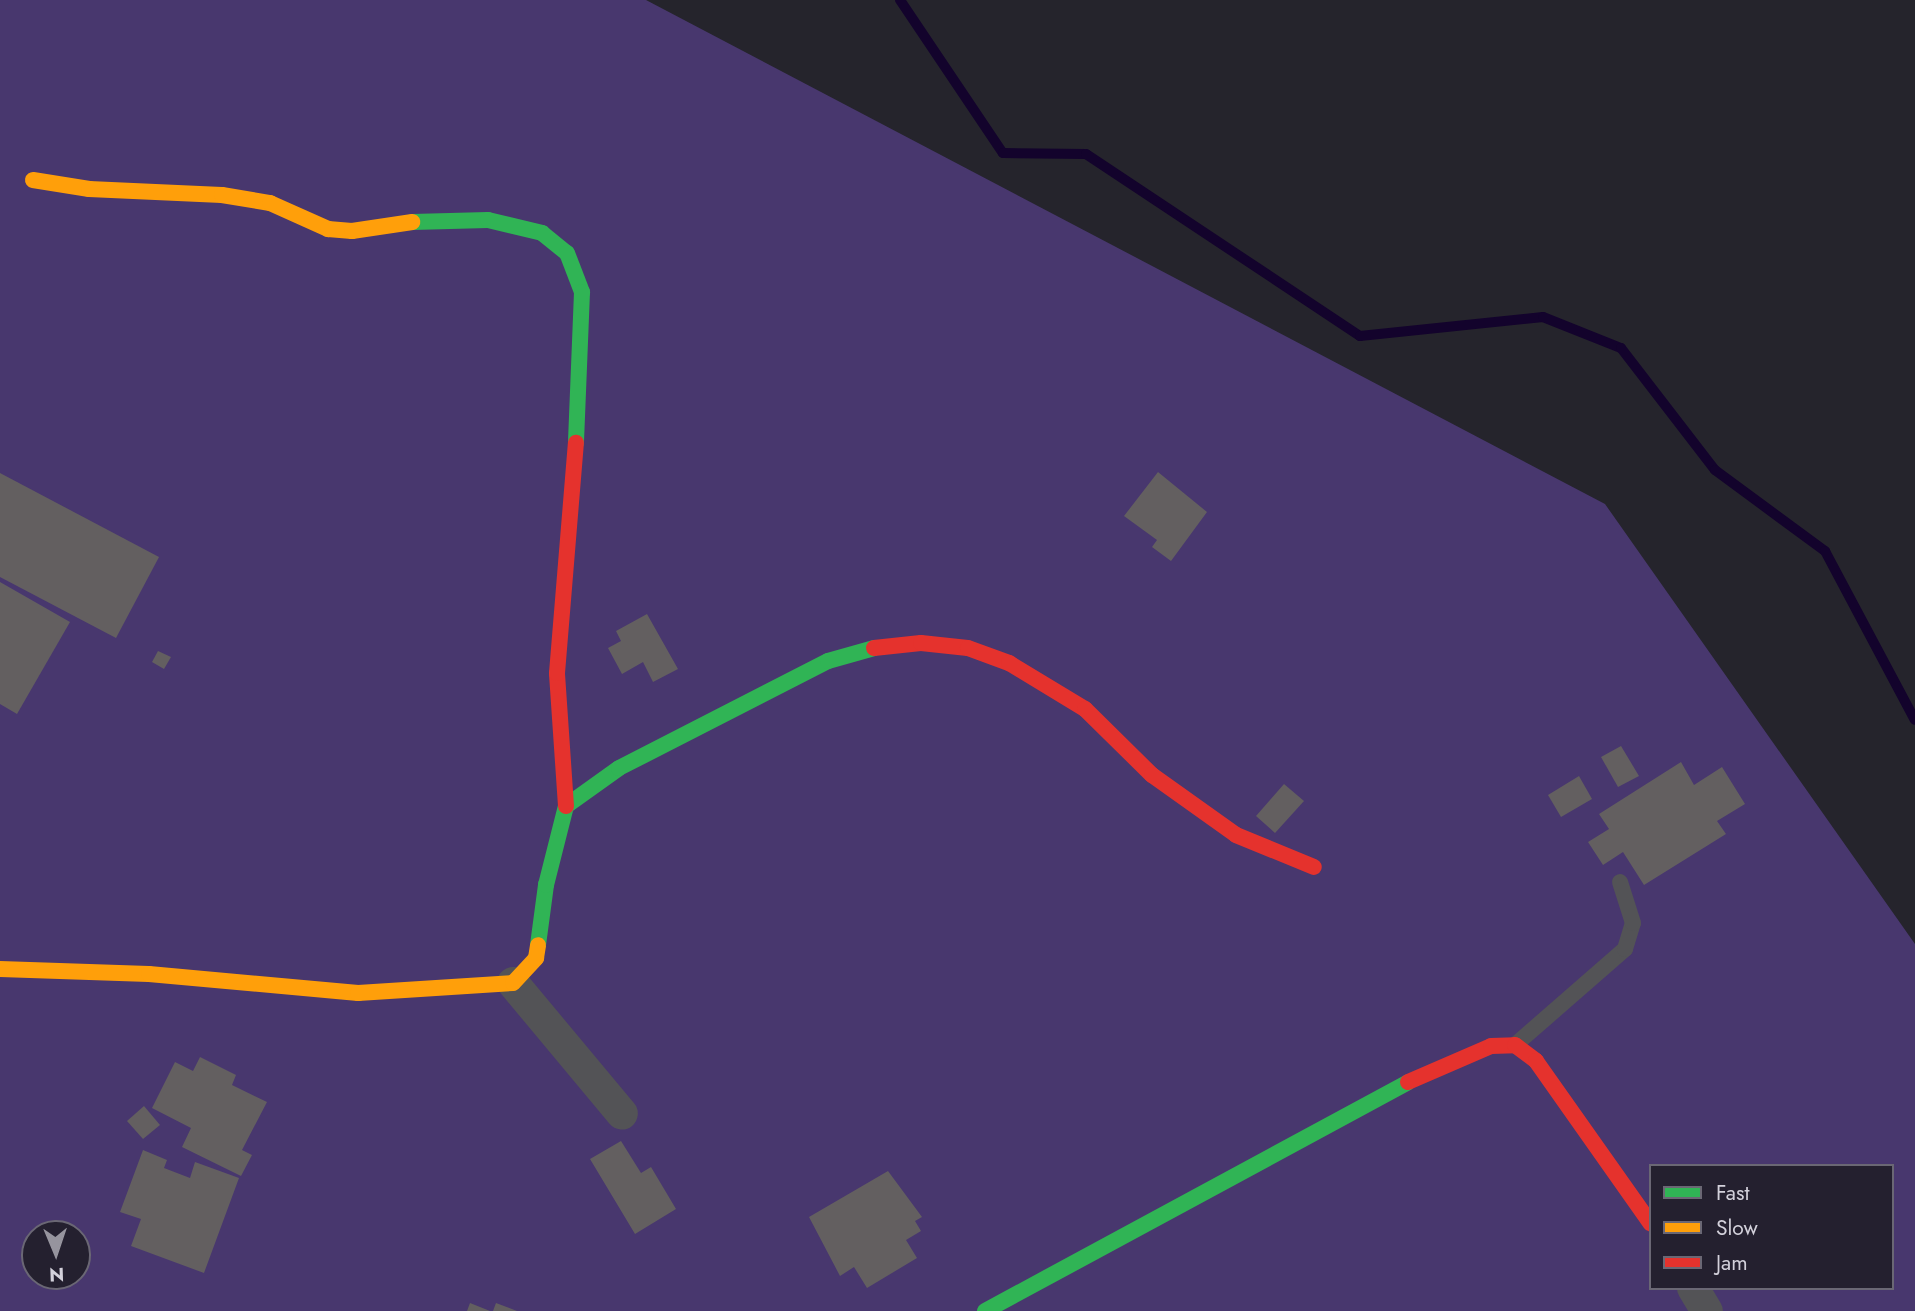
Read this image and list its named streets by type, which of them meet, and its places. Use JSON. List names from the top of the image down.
{
  "legend": ["Fast", "Slow", "Jam"],
  "north": "bottom"
}
